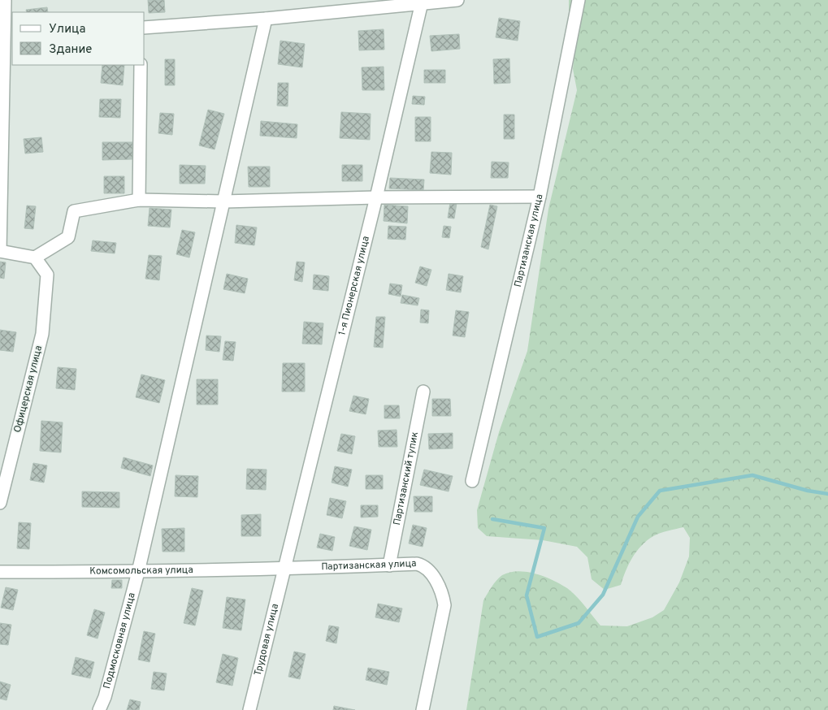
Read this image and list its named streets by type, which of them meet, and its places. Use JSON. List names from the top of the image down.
{
  "streets": {
    "street": [
      "Партизанская улица",
      "1-я Пионерская улица",
      "Офицерская улица",
      "Партизанский тупик",
      "Комсомольская улица",
      "Трудовая улица",
      "Подмосковная улица"
    ]
  },
  "crossings": [
    ["Партизанская улица", "1-я Пионерская улица"],
    ["Партизанская улица", "Партизанский тупик"],
    ["Партизанская улица", "Комсомольская улица"],
    ["Партизанская улица", "Трудовая улица"],
    ["1-я Пионерская улица", "Комсомольская улица"],
    ["1-я Пионерская улица", "Трудовая улица"],
    ["Комсомольская улица", "Трудовая улица"],
    ["Комсомольская улица", "Подмосковная улица"]
  ],
  "legend": ["Улица", "Здание"]
}
